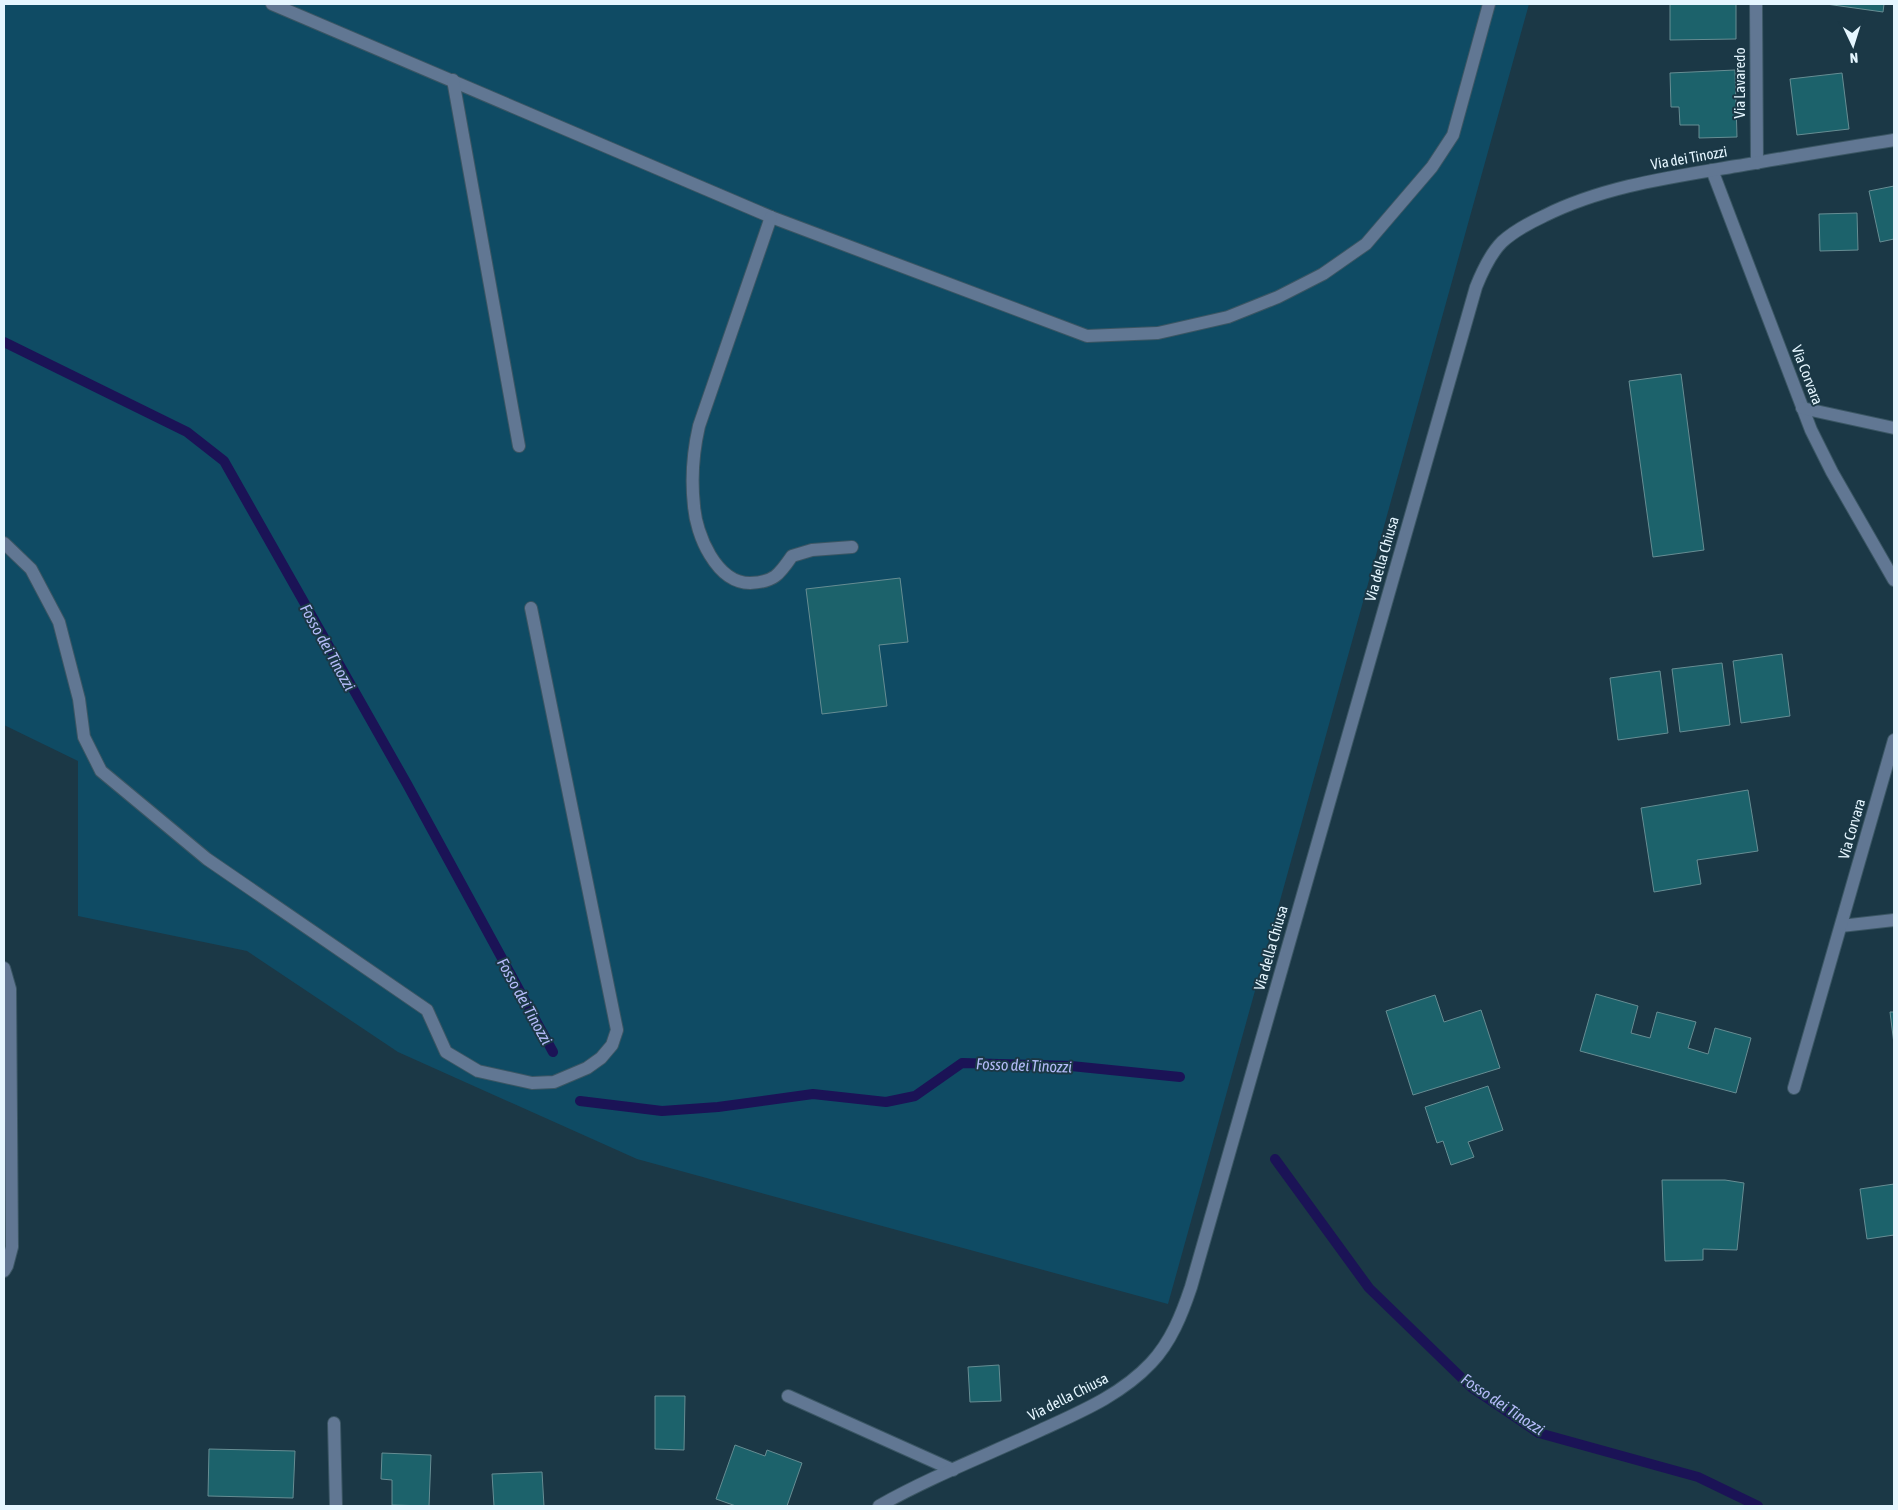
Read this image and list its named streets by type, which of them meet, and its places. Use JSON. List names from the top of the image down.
{
  "streets": {
    "street": [
      "Via Lavaredo",
      "Via dei Tinozzi",
      "Via Corvara",
      "Via della Chiusa"
    ]
  },
  "crossings": [
    ["Via Lavaredo", "Via dei Tinozzi"],
    ["Via dei Tinozzi", "Via Corvara"],
    ["Via dei Tinozzi", "Via della Chiusa"]
  ],
  "water": ["Fosso dei Tinozzi"],
  "north": "bottom"
}
